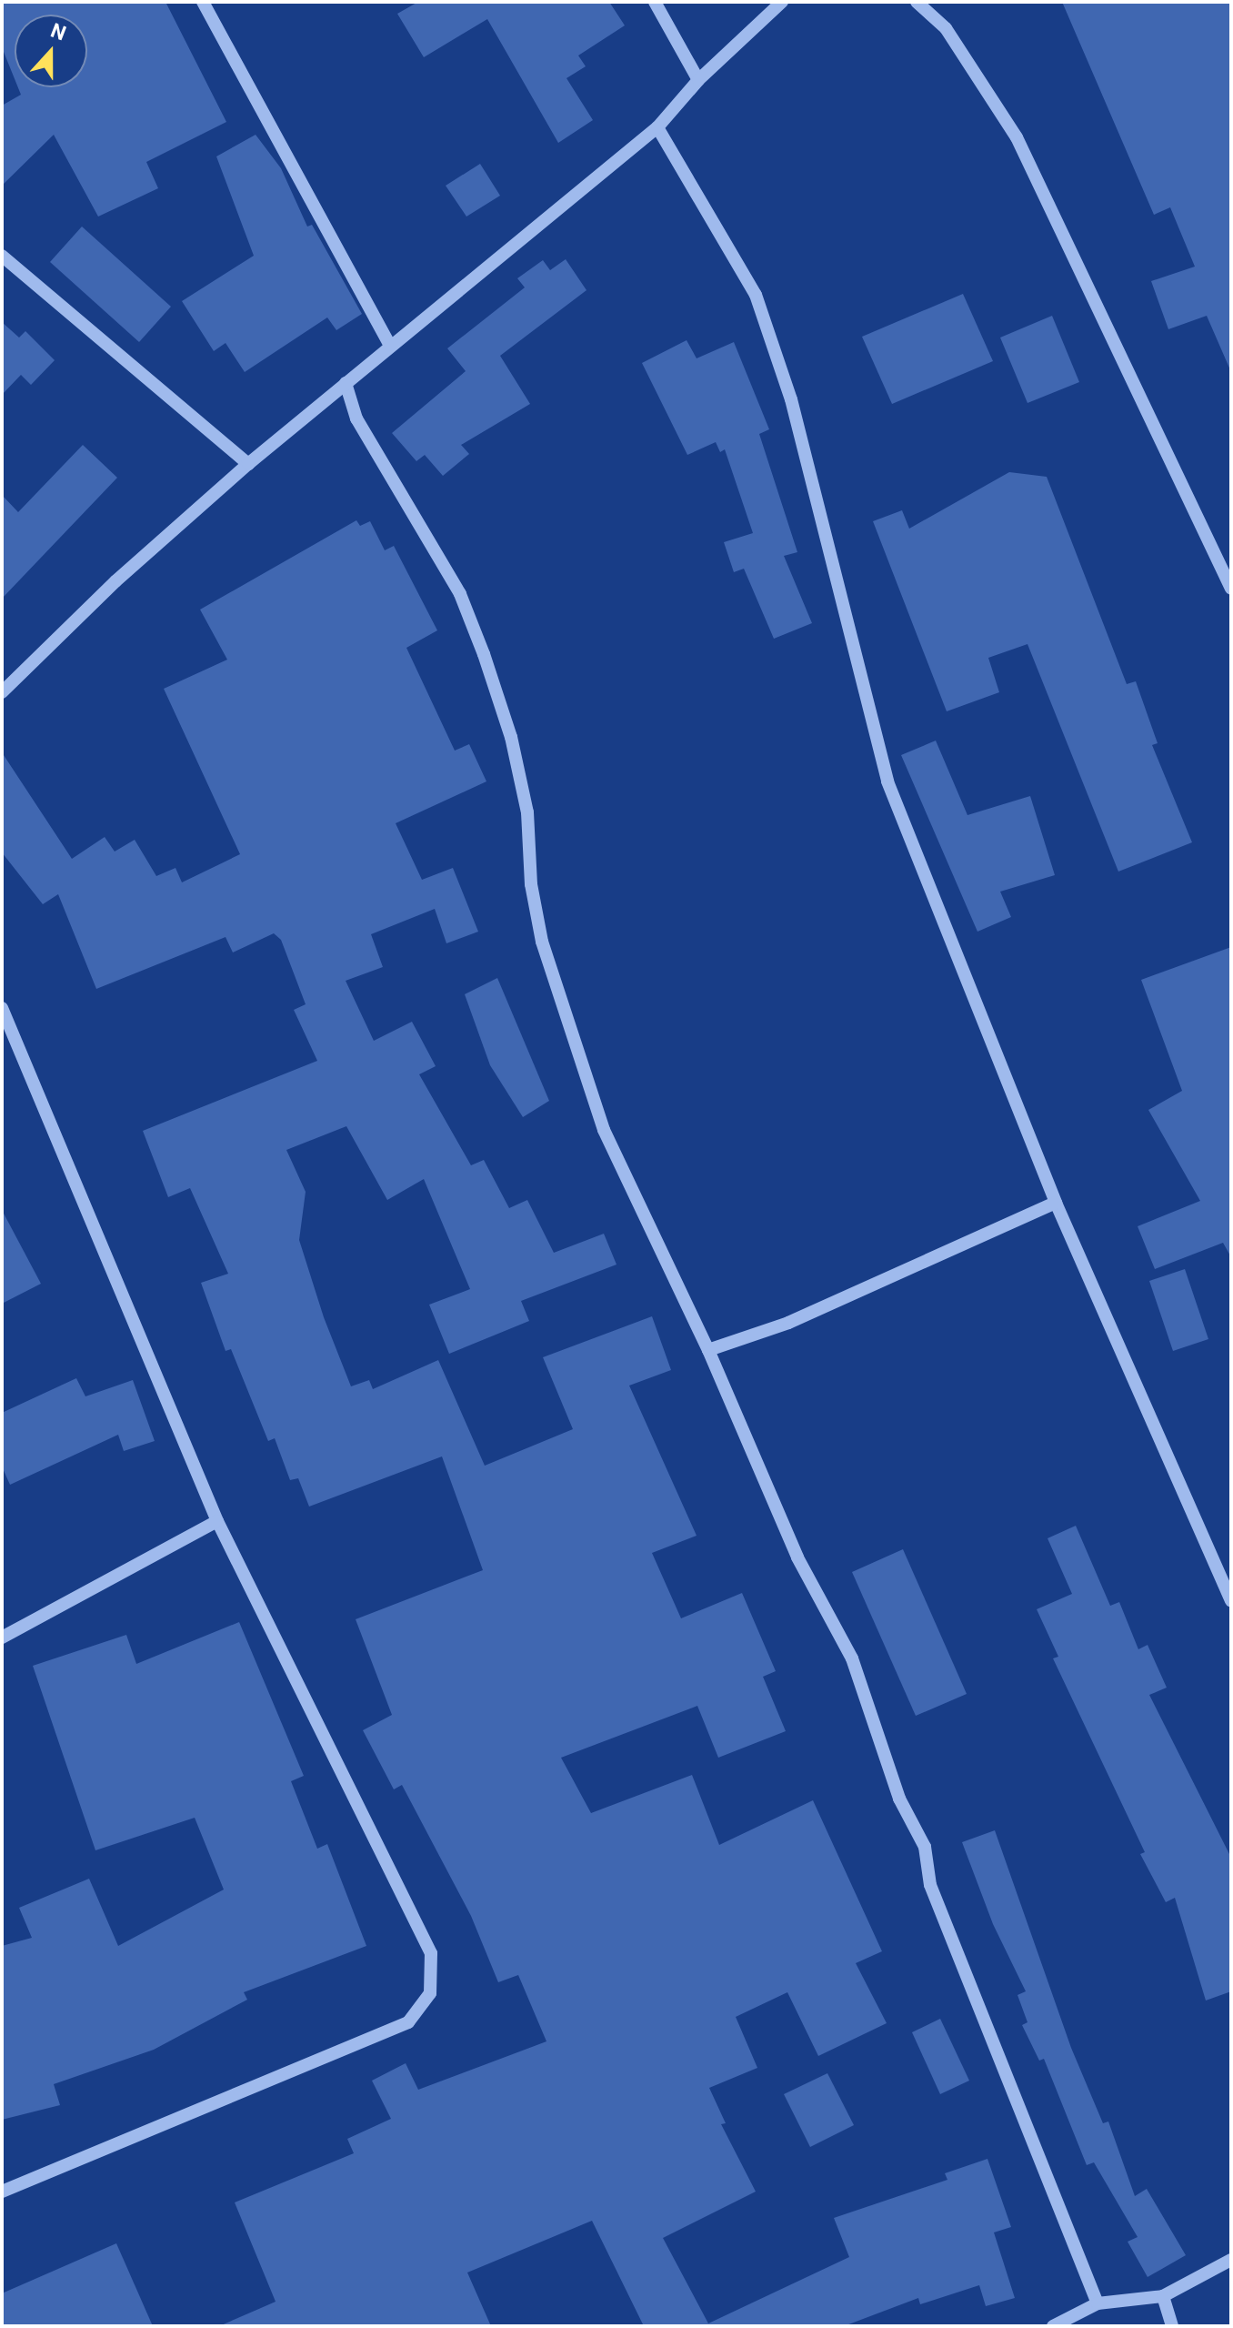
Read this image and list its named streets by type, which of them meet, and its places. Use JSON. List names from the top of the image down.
{
  "north": "top"
}
